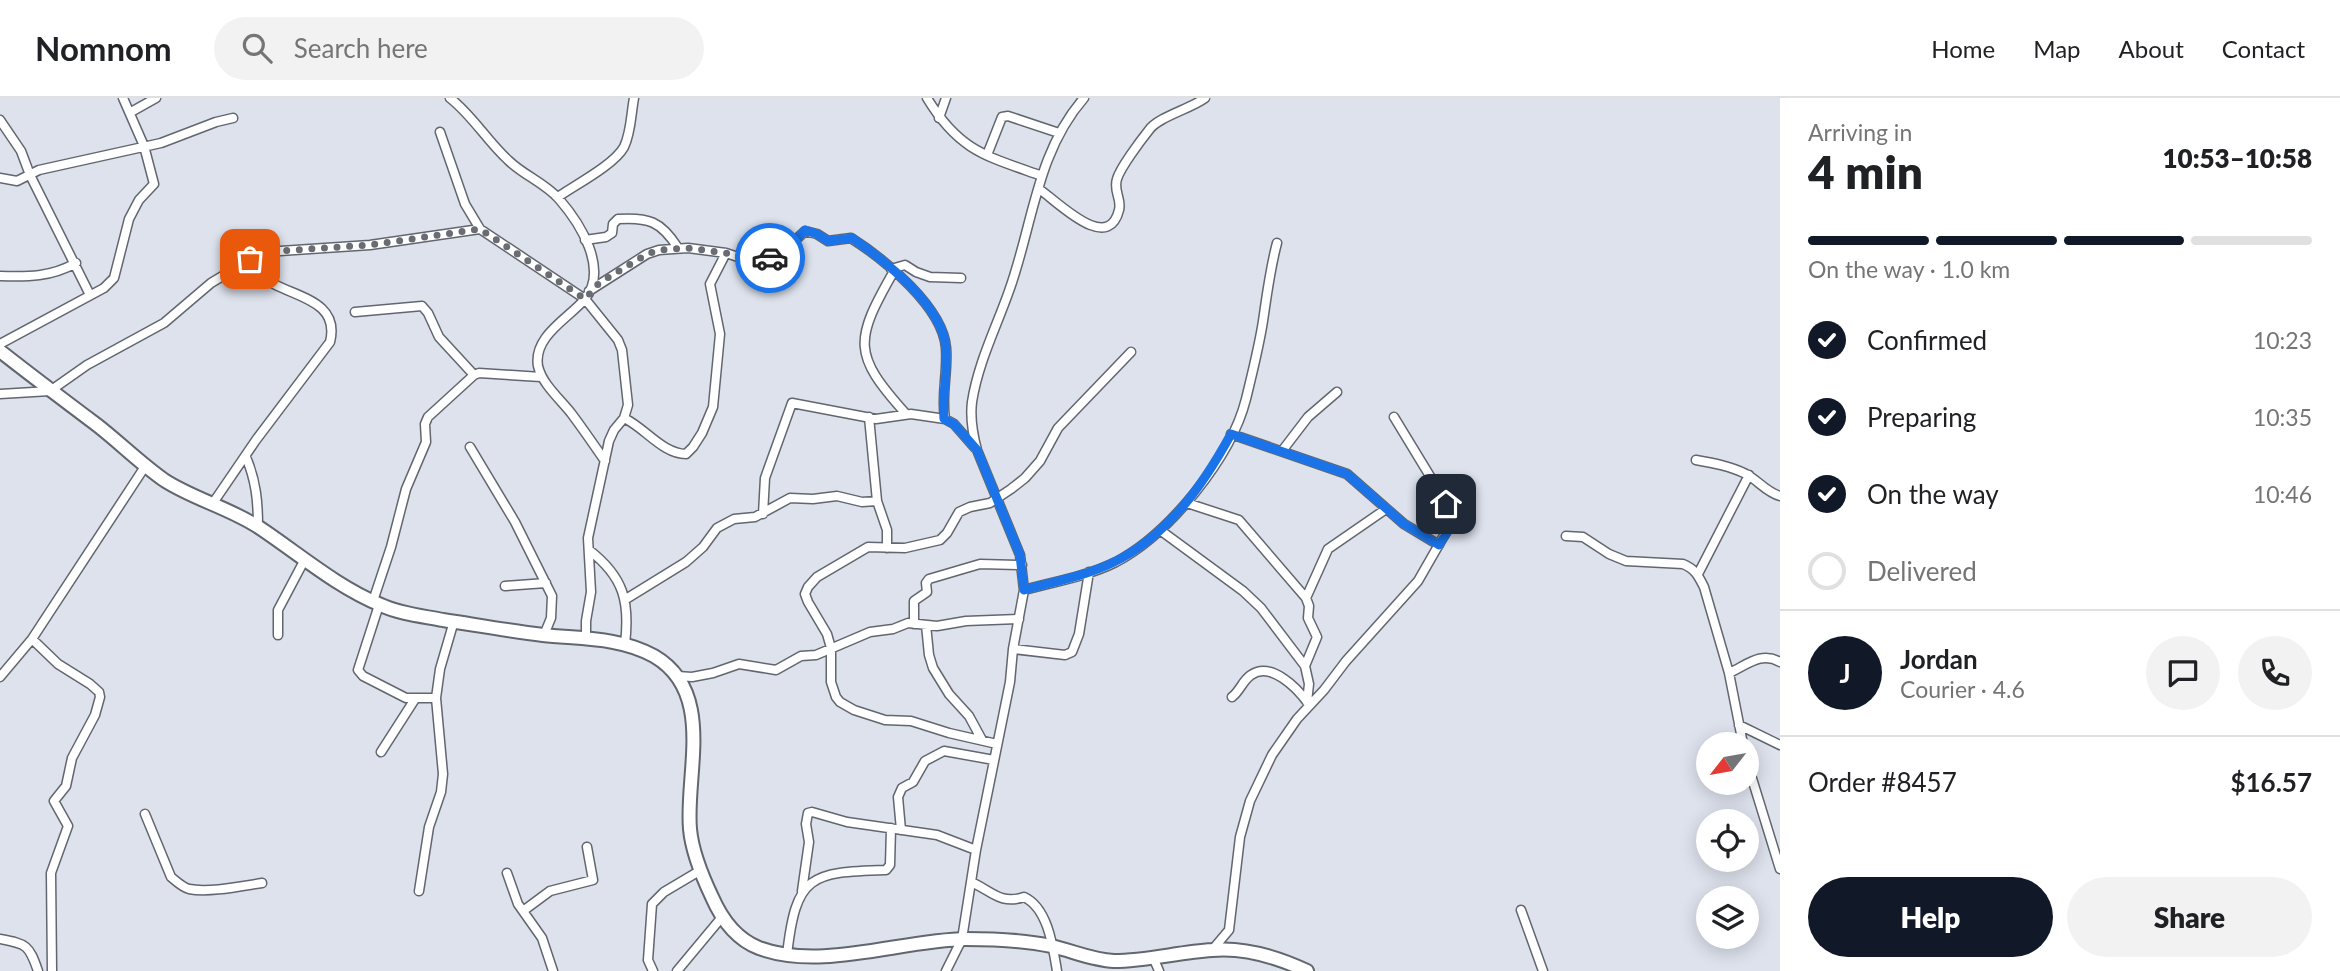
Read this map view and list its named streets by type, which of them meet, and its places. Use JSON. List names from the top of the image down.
{
  "north": "bottom left",
  "page": {
    "header": "Nomnom",
    "search": "Search here",
    "nav": [
      "Home",
      "Map",
      "About",
      "Contact"
    ],
    "heading": ["4 min", "Arriving in", "10:53–10:58"],
    "panel": [
      "Jordan",
      "Courier · 4.6",
      "Order #8457",
      "$16.57"
    ],
    "bar": "On the way · 1.0 km",
    "list": [
      ["Confirmed", "10:23"],
      ["Preparing", "10:35"],
      ["On the way", "10:46"],
      "Delivered"
    ],
    "round": "J",
    "buttons": ["Help", "Share"]
  }
}
